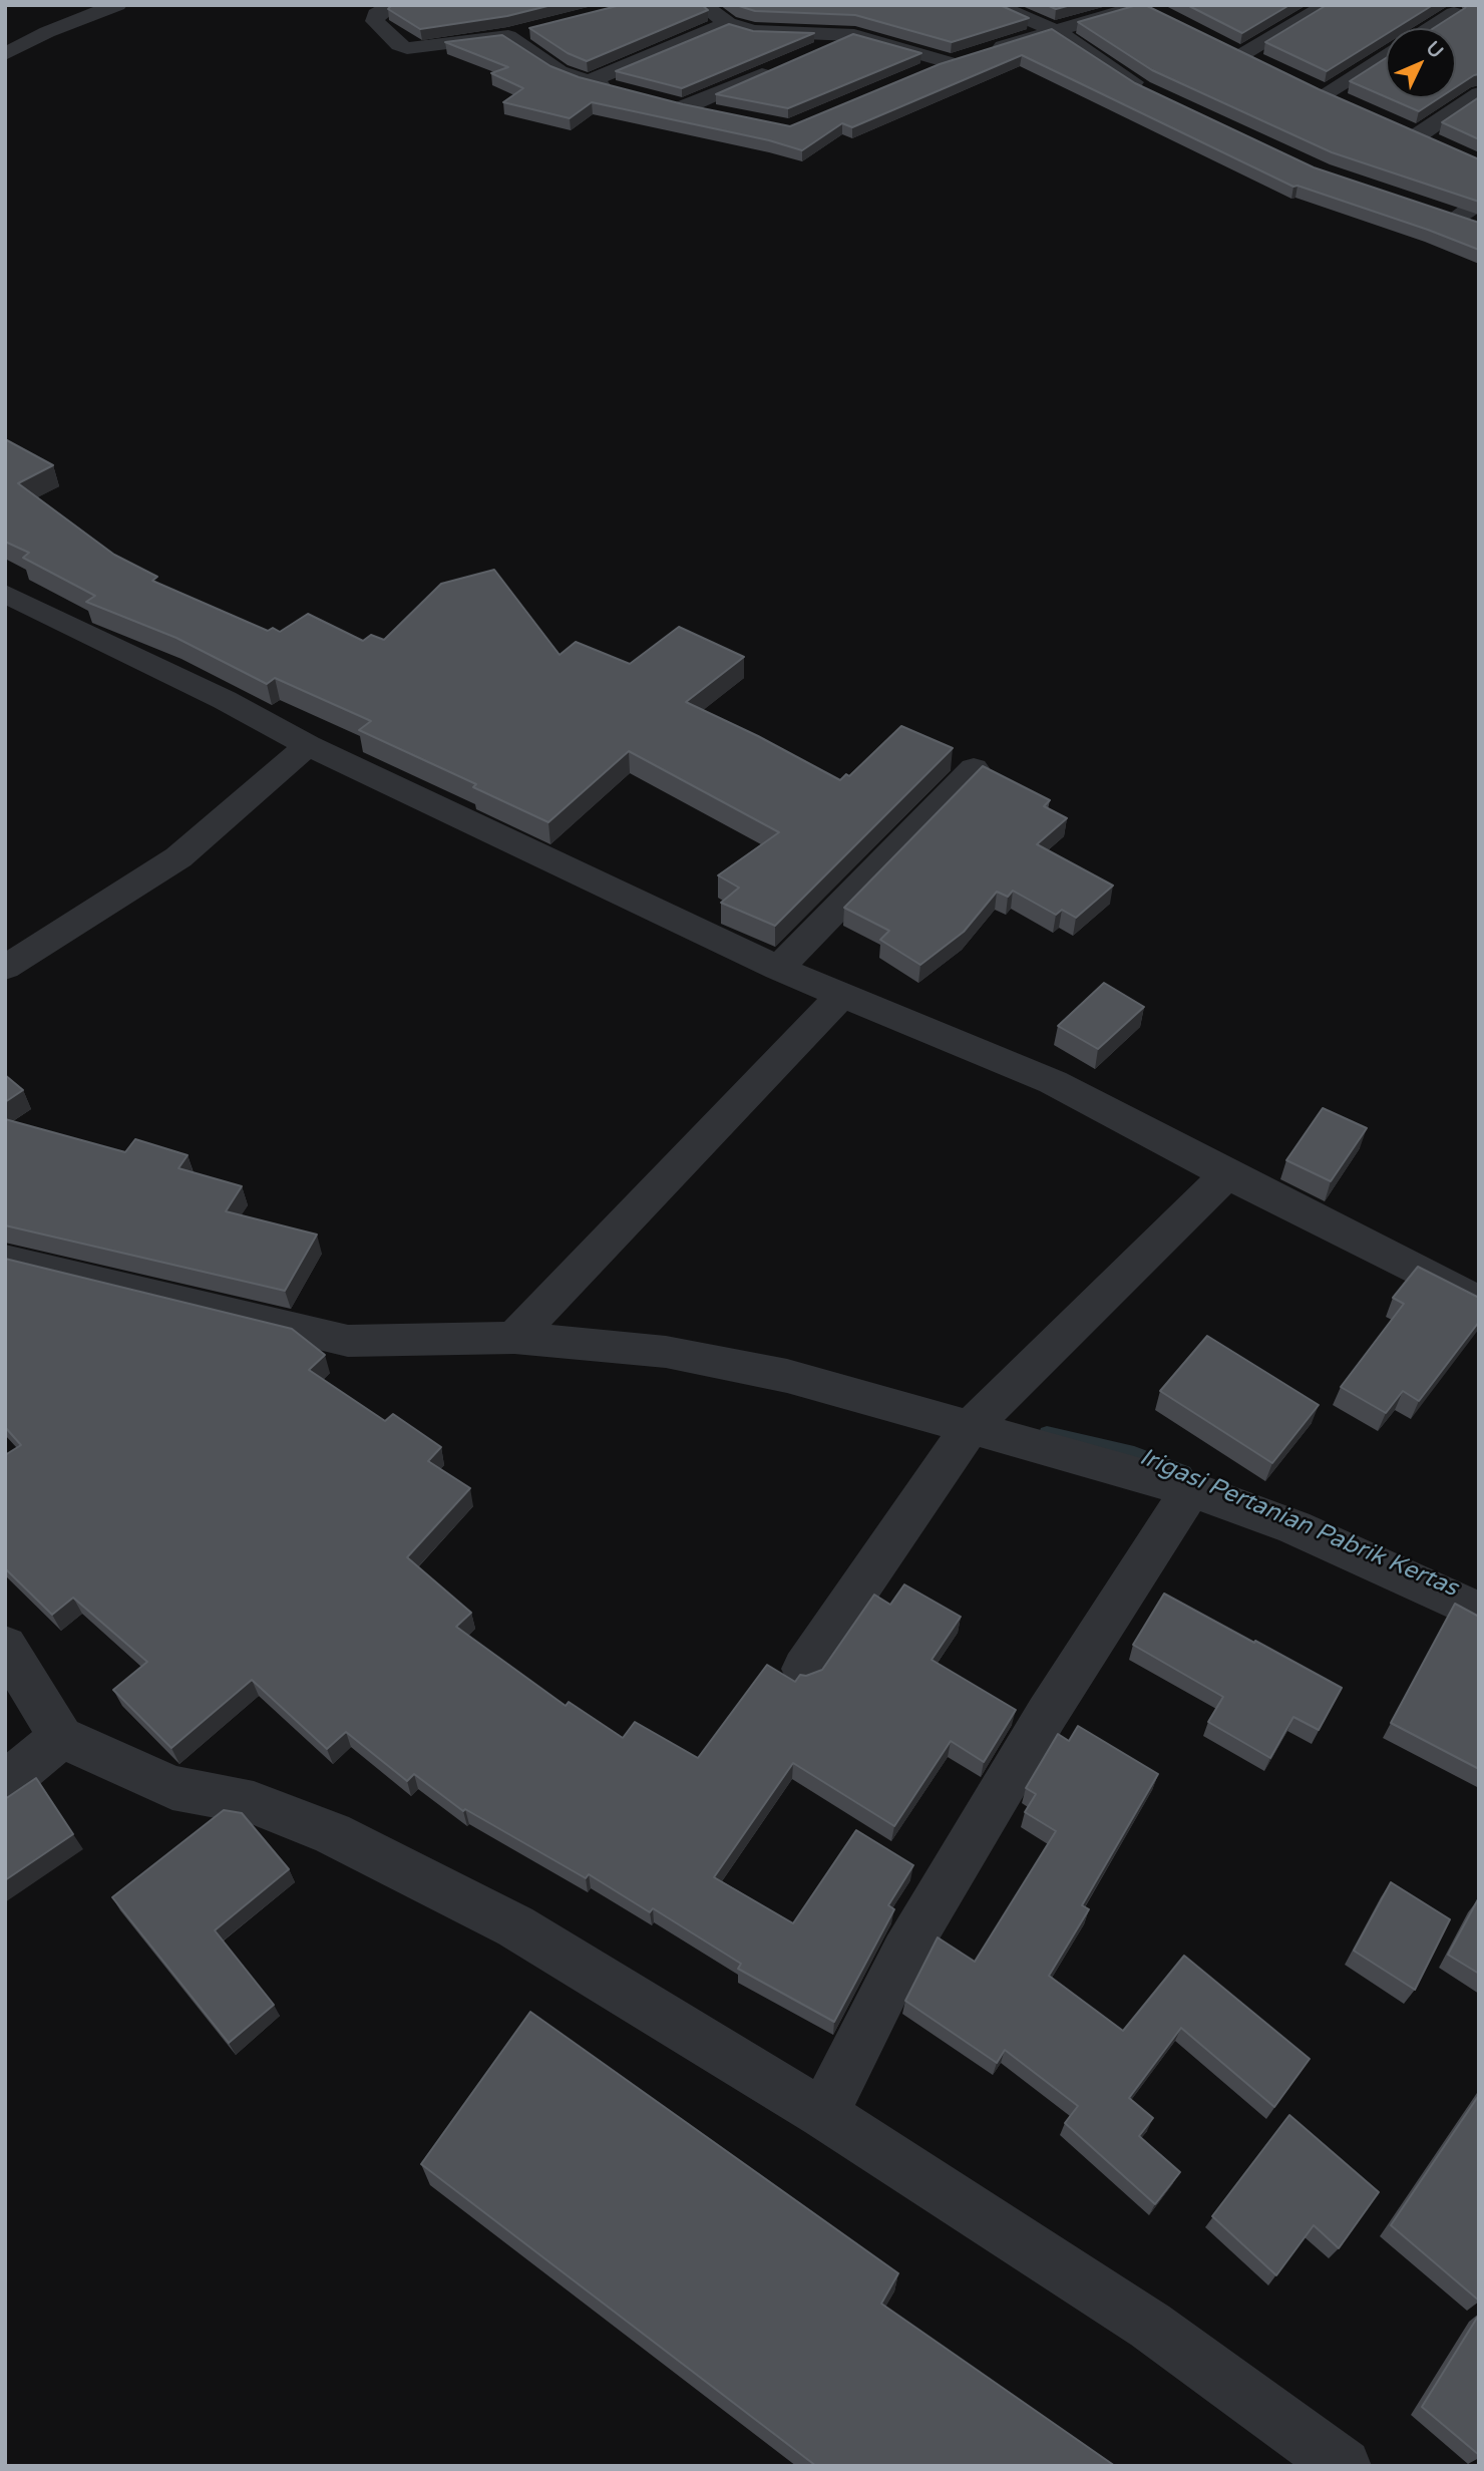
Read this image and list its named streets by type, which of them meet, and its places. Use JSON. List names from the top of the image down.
{
  "water": ["Irigasi Pertanian Pabrik Kertas"],
  "north": "top right"
}
